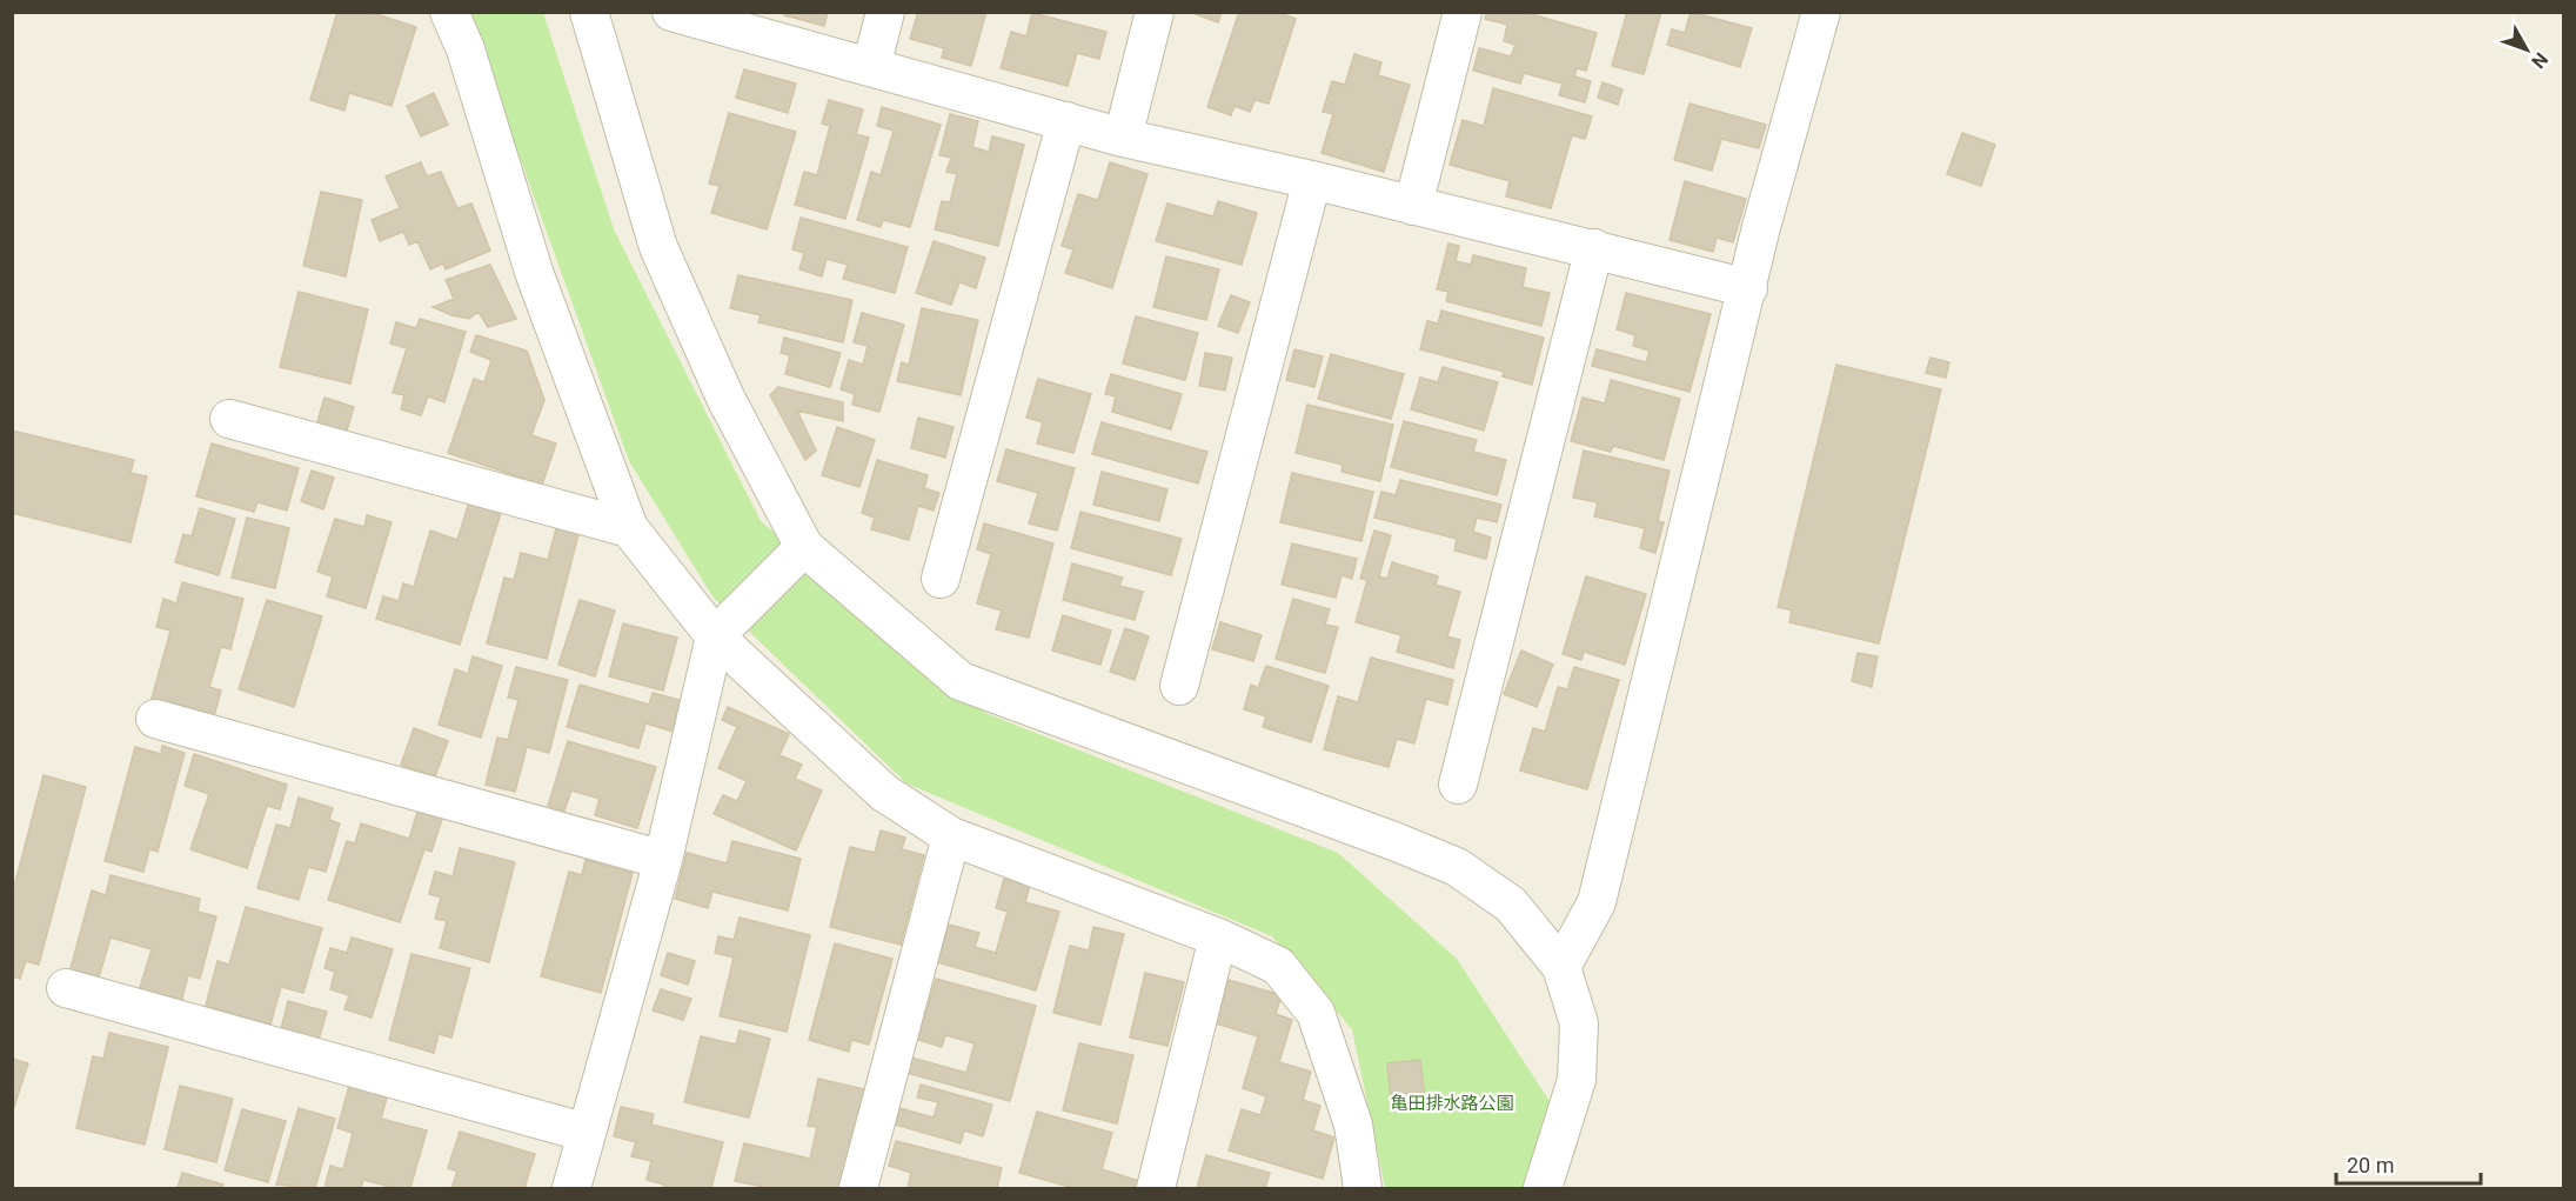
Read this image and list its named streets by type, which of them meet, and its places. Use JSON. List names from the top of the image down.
{
  "parks": ["亀田排水路公園"],
  "scale_bar": "20 m",
  "north": "bottom right"
}
